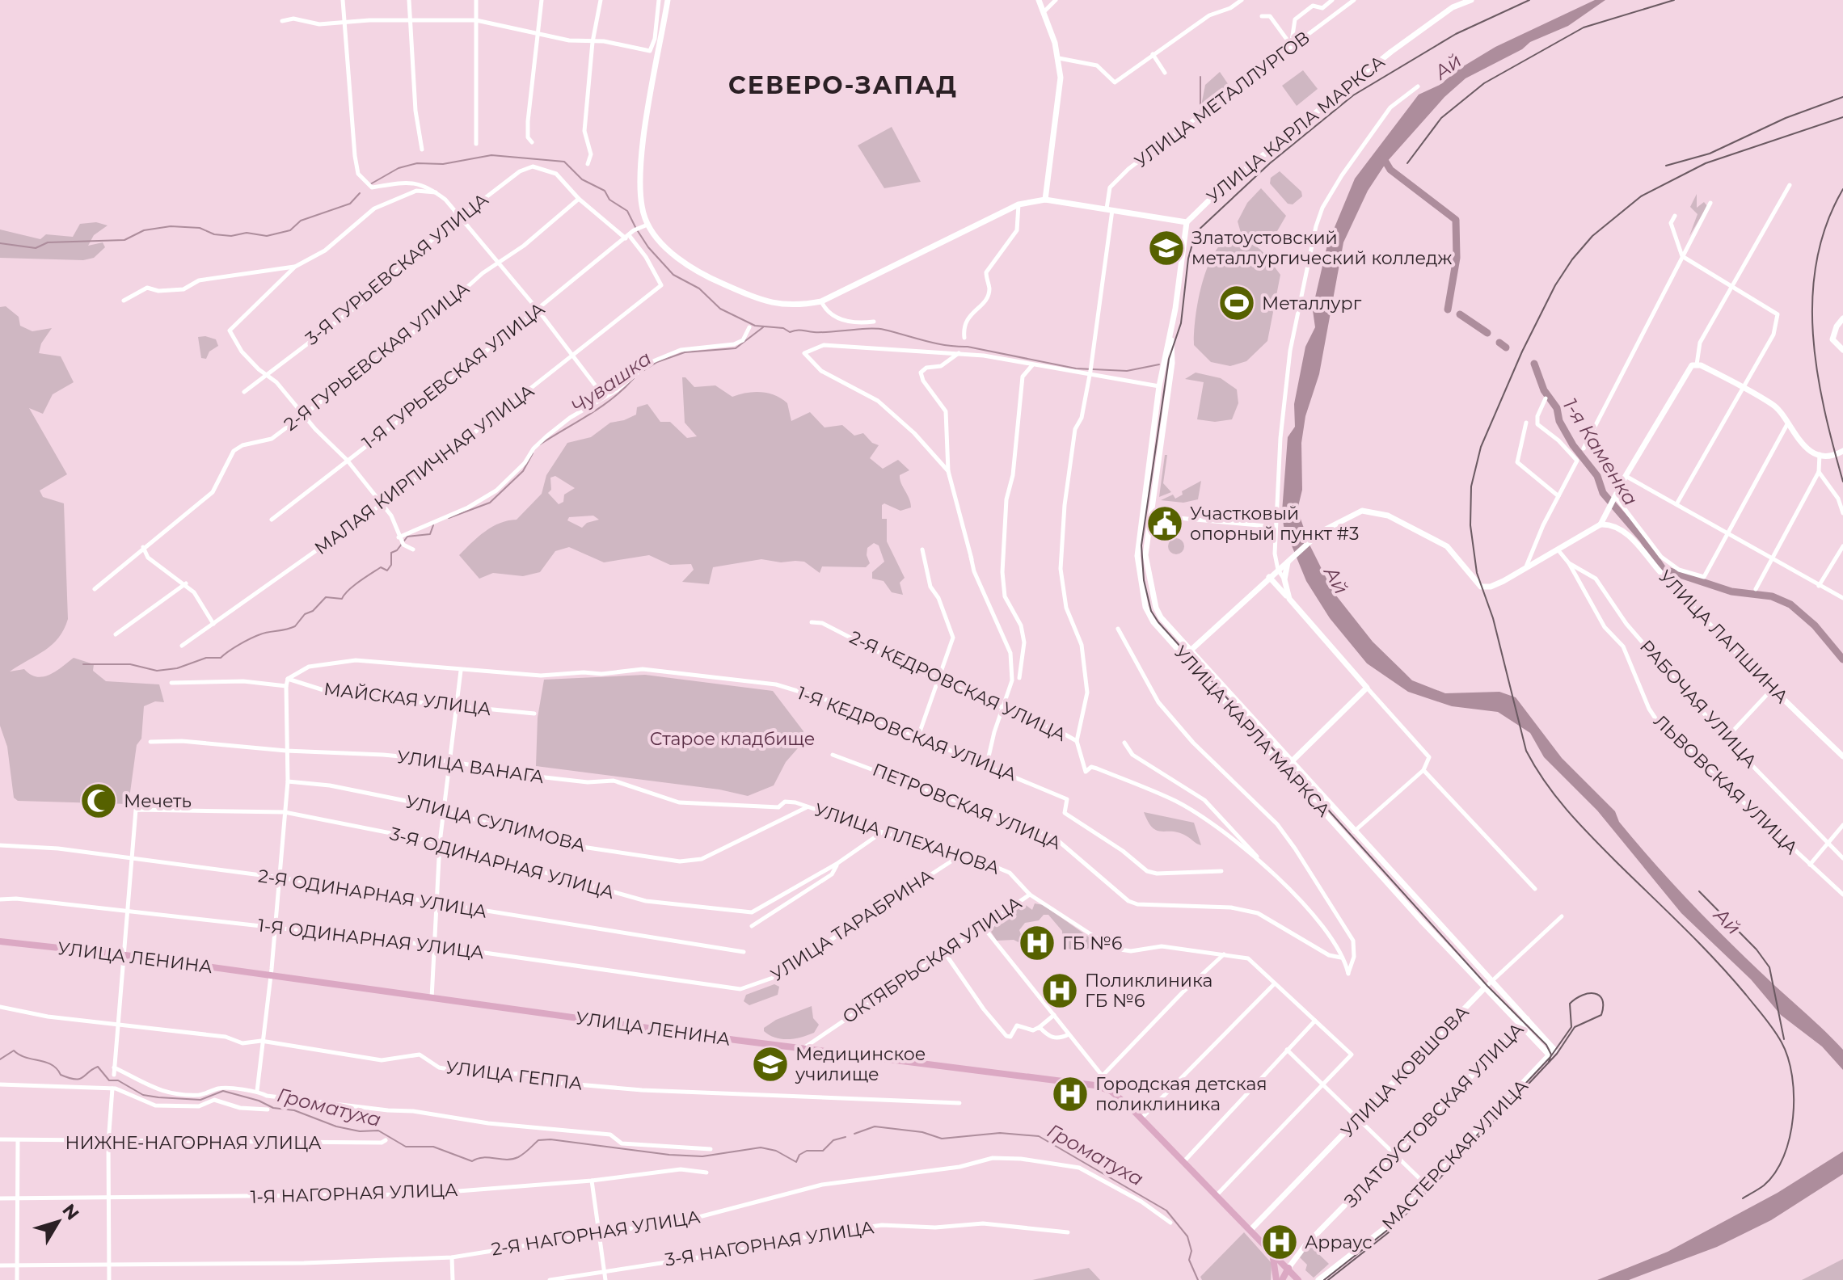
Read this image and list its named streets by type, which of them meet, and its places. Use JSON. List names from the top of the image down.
{
  "streets": {
    "main road": [
      "УЛИЦА КАРЛА МАРКСА",
      "УЛИЦА ЛАПШИНА",
      "УЛИЦА ЛЕНИНА",
      "УЛИЦА КОВШОВА",
      "ЗЛАТОУСТОВСКАЯ УЛИЦА",
      "МАСТЕРСКАЯ УЛИЦА"
    ],
    "street": [
      "УЛИЦА МЕТАЛЛУРГОВ",
      "3-Я ГУРЬЕВСКАЯ УЛИЦА",
      "2-Я ГУРЬЕВСКАЯ УЛИЦА",
      "1-Я ГУРЬЕВСКАЯ УЛИЦА",
      "МАЛАЯ КИРПИЧНАЯ УЛИЦА",
      "2-Я КЕДРОВСКАЯ УЛИЦА",
      "МАЙСКАЯ УЛИЦА",
      "РАБОЧАЯ УЛИЦА",
      "1-Я КЕДРОВСКАЯ УЛИЦА",
      "УЛИЦА ВАНАГА",
      "ЛЬВОВСКАЯ УЛИЦА",
      "ПЕТРОВСКАЯ УЛИЦА",
      "УЛИЦА СУЛИМОВА",
      "УЛИЦА ПЛЕХАНОВА",
      "3-Я ОДИНАРНАЯ УЛИЦА",
      "2-Я ОДИНАРНАЯ УЛИЦА",
      "УЛИЦА ТАРАБРИНА",
      "1-Я ОДИНАРНАЯ УЛИЦА",
      "ОКТЯБРЬСКАЯ УЛИЦА",
      "УЛИЦА ГЕППА",
      "НИЖНЕ-НАГОРНАЯ УЛИЦА",
      "1-Я НАГОРНАЯ УЛИЦА",
      "2-Я НАГОРНАЯ УЛИЦА",
      "3-Я НАГОРНАЯ УЛИЦА"
    ]
  },
  "crossings": [
    ["УЛИЦА МЕТАЛЛУРГОВ", "2-Я КЕДРОВСКАЯ УЛИЦА"],
    ["УЛИЦА КАРЛА МАРКСА", "УЛИЦА КОВШОВА"],
    ["УЛИЦА КАРЛА МАРКСА", "ЗЛАТОУСТОВСКАЯ УЛИЦА"],
    ["УЛИЦА КАРЛА МАРКСА", "МАСТЕРСКАЯ УЛИЦА"],
    ["3-Я ГУРЬЕВСКАЯ УЛИЦА", "2-Я ГУРЬЕВСКАЯ УЛИЦА"],
    ["1-Я ГУРЬЕВСКАЯ УЛИЦА", "МАЛАЯ КИРПИЧНАЯ УЛИЦА"],
    ["2-Я КЕДРОВСКАЯ УЛИЦА", "ПЕТРОВСКАЯ УЛИЦА"],
    ["МАЙСКАЯ УЛИЦА", "1-Я КЕДРОВСКАЯ УЛИЦА"],
    ["РАБОЧАЯ УЛИЦА", "ЛЬВОВСКАЯ УЛИЦА"],
    ["УЛИЦА ВАНАГА", "УЛИЦА ПЛЕХАНОВА"],
    ["УЛИЦА СУЛИМОВА", "УЛИЦА ПЛЕХАНОВА"],
    ["УЛИЦА ПЛЕХАНОВА", "УЛИЦА ТАРАБРИНА"],
    ["УЛИЦА ПЛЕХАНОВА", "ОКТЯБРЬСКАЯ УЛИЦА"],
    ["3-Я ОДИНАРНАЯ УЛИЦА", "2-Я ОДИНАРНАЯ УЛИЦА"],
    ["УЛИЦА ТАРАБРИНА", "1-Я ОДИНАРНАЯ УЛИЦА"],
    ["УЛИЦА ЛЕНИНА", "ОКТЯБРЬСКАЯ УЛИЦА"],
    ["УЛИЦА ЛЕНИНА", "УЛИЦА КОВШОВА"],
    ["УЛИЦА ЛЕНИНА", "ЗЛАТОУСТОВСКАЯ УЛИЦА"]
  ],
  "districts": ["СЕВЕРО-ЗАПАД"],
  "water": [
    "Ай",
    "Чувашка",
    "1-я Каменка",
    "Громатуха"
  ],
  "parks": ["Старое кладбище"],
  "places": {
    "school or university": ["Златоустовский металлургический колледж", "Медицинское училище"],
    "sports": ["Металлург"],
    "public building": ["Участковый опорный пункт #3"],
    "mosque": ["Мечеть"],
    "hospital": [
      "ГБ №6",
      "Поликлиника ГБ №6",
      "Городская детская поликлиника",
      "Арраус"
    ]
  },
  "north": "top right"
}
